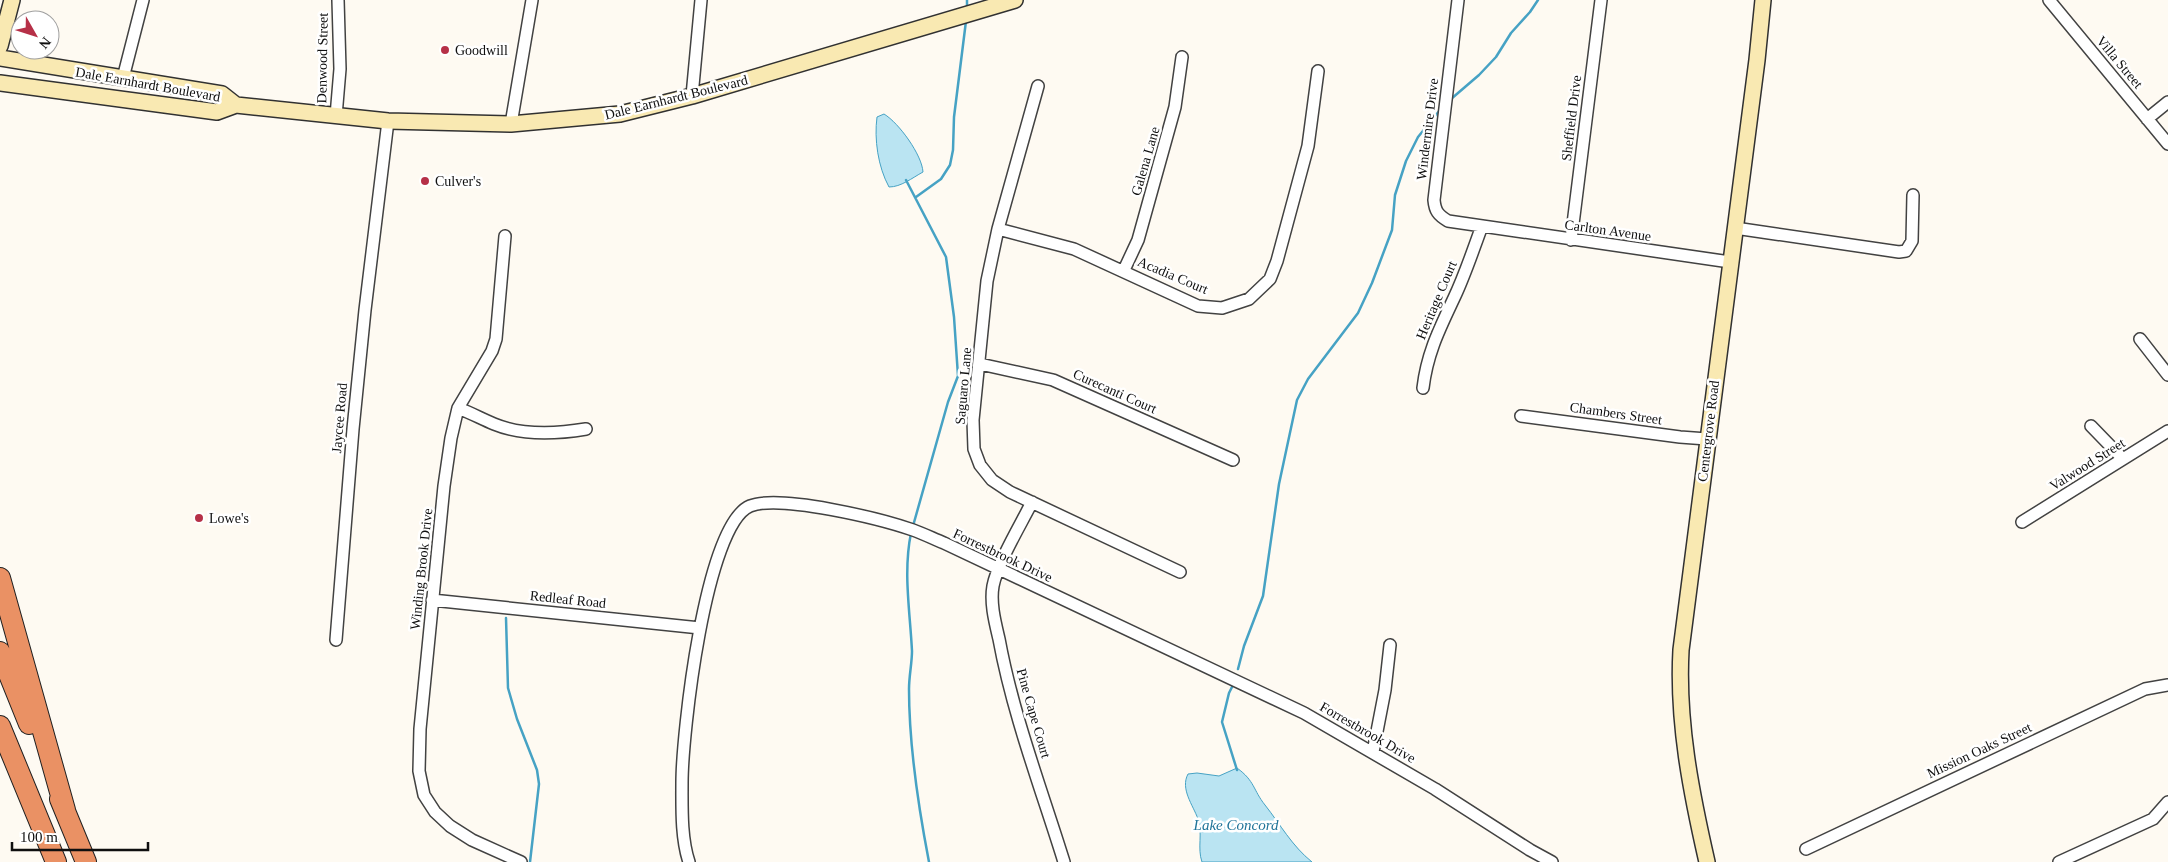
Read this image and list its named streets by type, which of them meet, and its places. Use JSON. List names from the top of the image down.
{
  "streets": {
    "main road": ["Dale Earnhardt Boulevard", "Centergrove Road"],
    "street": [
      "Denwood Street",
      "Villa Street",
      "Sheffield Drive",
      "Windermire Drive",
      "Galena Lane",
      "Carlton Avenue",
      "Acadia Court",
      "Heritage Court",
      "Saguaro Lane",
      "Curecanti Court",
      "Chambers Street",
      "Jaycee Road",
      "Valwood Street",
      "Forrestbrook Drive",
      "Winding Brook Drive",
      "Redleaf Road",
      "Pine Cape Court",
      "Mission Oaks Street"
    ]
  },
  "crossings": [
    ["Denwood Street", "Dale Earnhardt Boulevard"],
    ["Dale Earnhardt Boulevard", "Jaycee Road"],
    ["Sheffield Drive", "Carlton Avenue"],
    ["Windermire Drive", "Carlton Avenue"],
    ["Windermire Drive", "Heritage Court"],
    ["Galena Lane", "Acadia Court"],
    ["Carlton Avenue", "Heritage Court"],
    ["Carlton Avenue", "Centergrove Road"],
    ["Acadia Court", "Saguaro Lane"],
    ["Saguaro Lane", "Curecanti Court"],
    ["Saguaro Lane", "Pine Cape Court"],
    ["Chambers Street", "Centergrove Road"],
    ["Forrestbrook Drive", "Redleaf Road"],
    ["Forrestbrook Drive", "Pine Cape Court"],
    ["Winding Brook Drive", "Redleaf Road"]
  ],
  "water": ["Lake Concord"],
  "places": ["Goodwill", "Culver's", "Lowe's"],
  "scale_bar": "100 m",
  "north": "bottom right"
}
